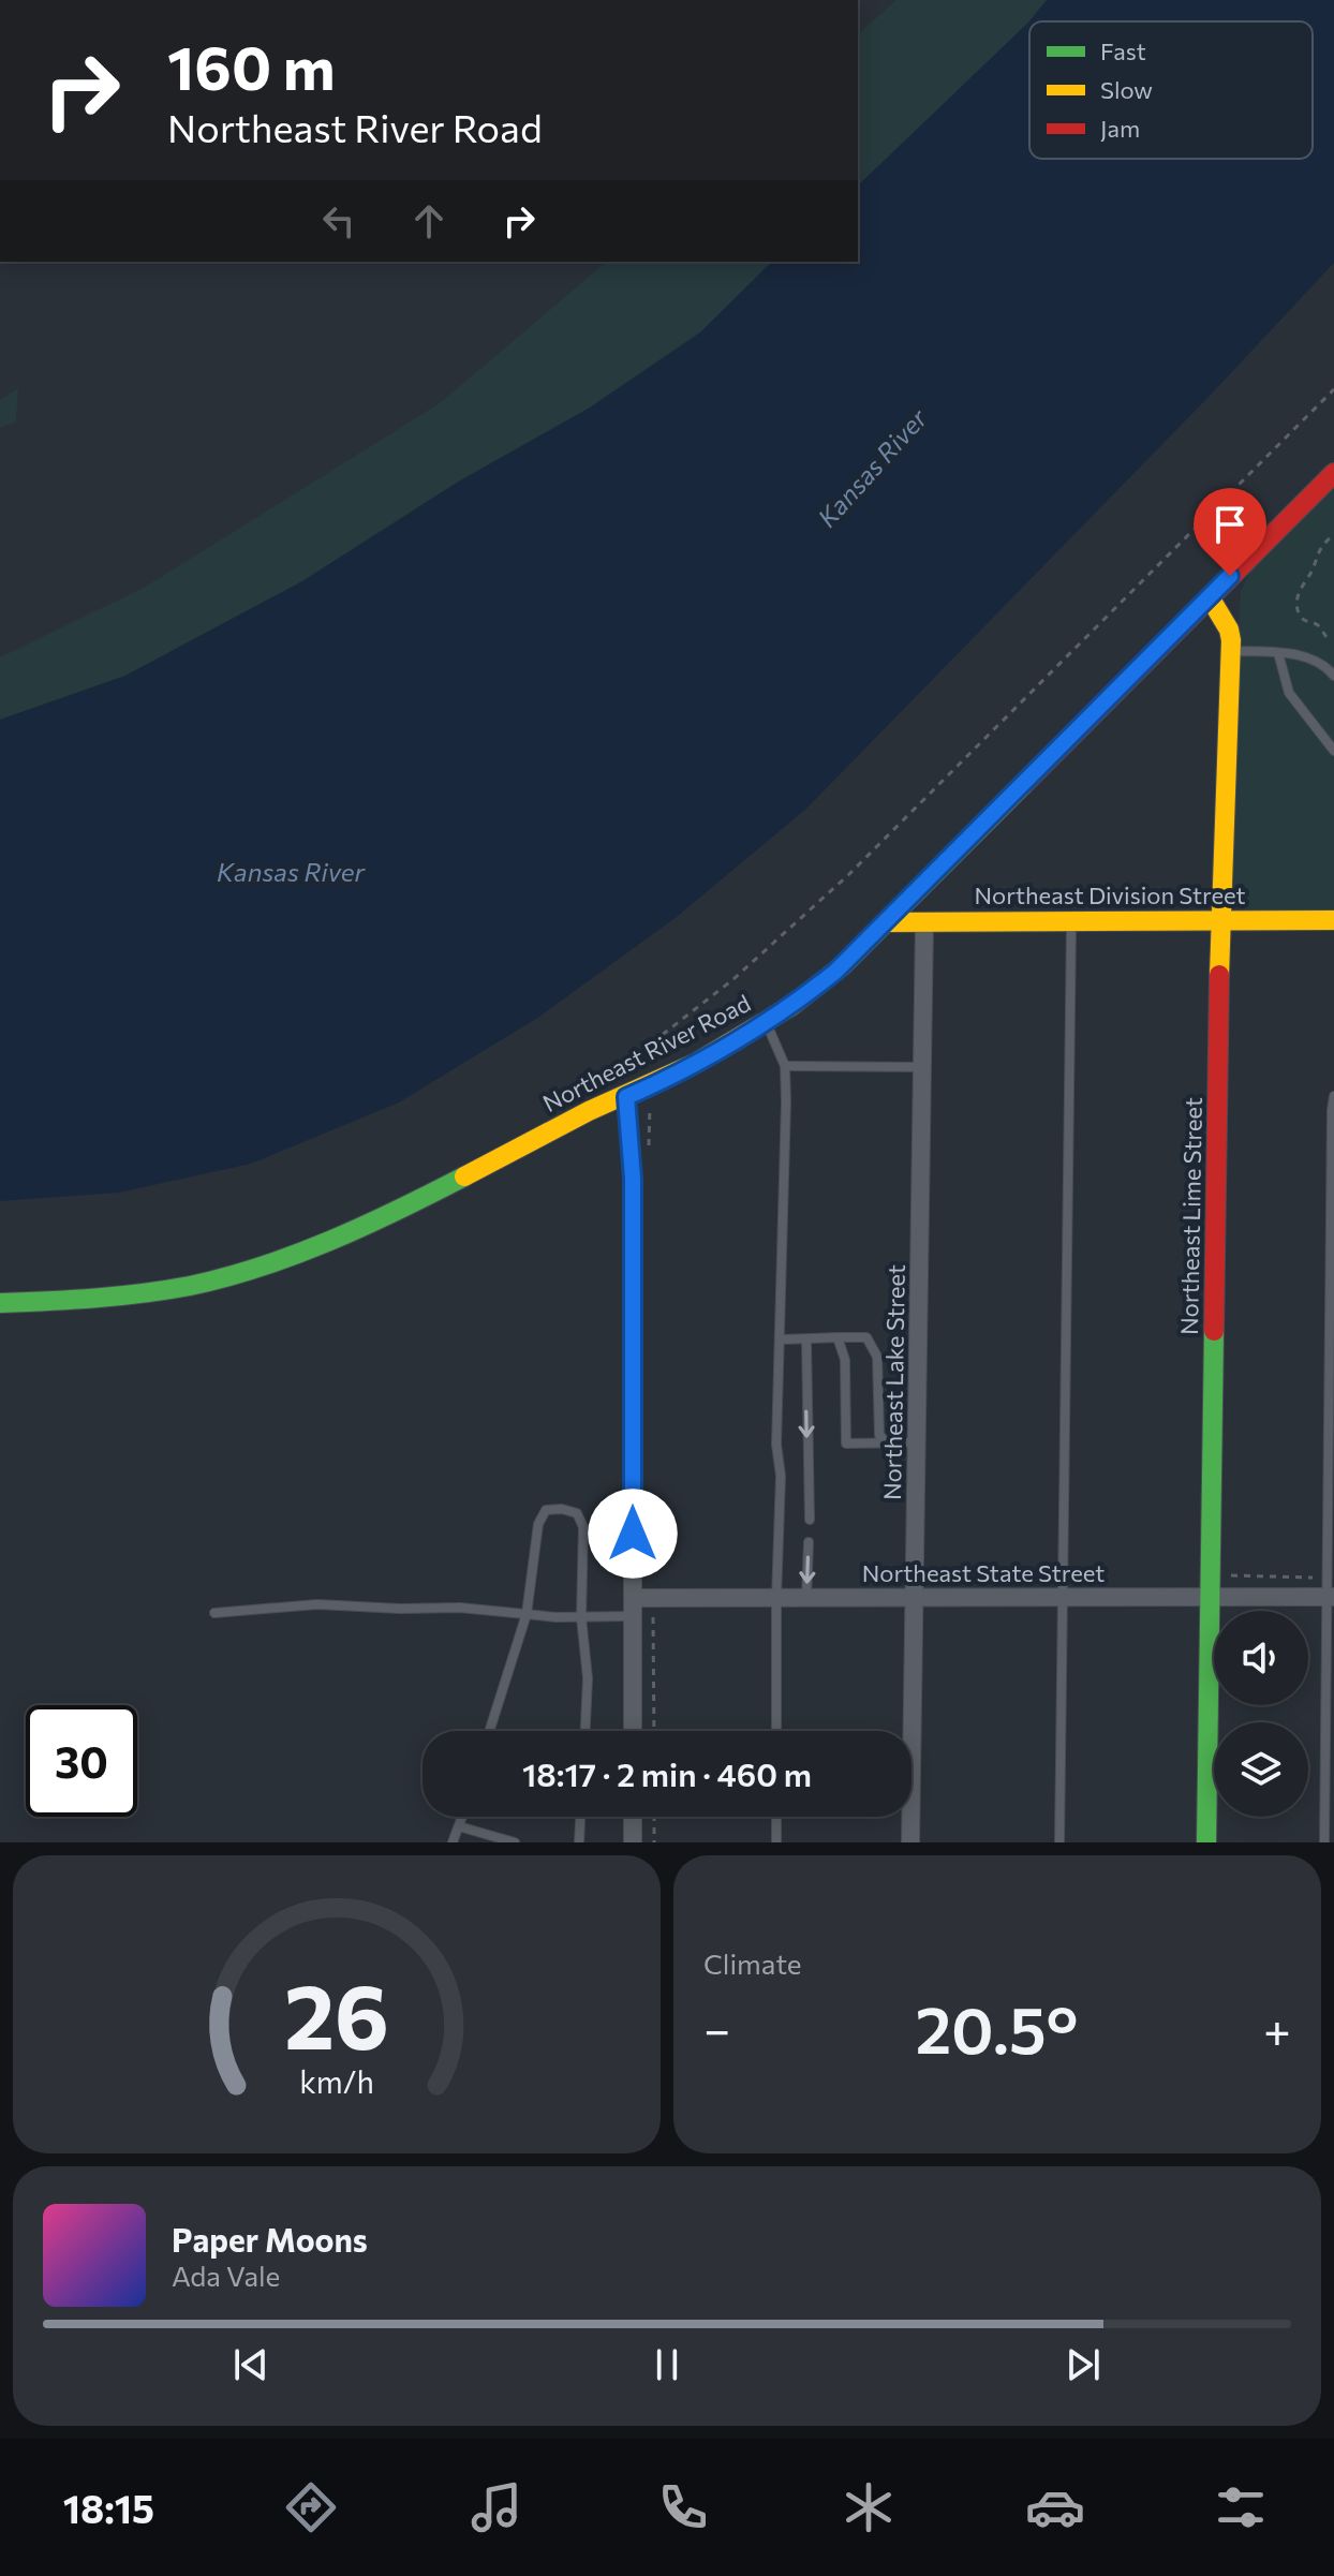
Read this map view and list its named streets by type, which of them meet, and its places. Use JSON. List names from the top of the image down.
{
  "streets": {
    "street": [
      "Northeast Division Street",
      "Northeast River Road",
      "Northeast Lime Street",
      "Northeast Lake Street",
      "Northeast State Street"
    ]
  },
  "crossings": [
    ["Northeast Division Street", "Northeast River Road"],
    ["Northeast Division Street", "Northeast Lime Street"],
    ["Northeast Division Street", "Northeast Lake Street"],
    ["Northeast River Road", "Northeast Lime Street"],
    ["Northeast Lime Street", "Northeast State Street"],
    ["Northeast Lake Street", "Northeast State Street"]
  ],
  "water": ["Kansas River"],
  "legend": ["Fast", "Slow", "Jam"],
  "page": {
    "turn": ["160 m", "Northeast River Road"],
    "limit": "30",
    "trip": "18:17 · 2 min · 460 m",
    "tile": "Climate",
    "heat": ["−", "20.5°", "+"],
    "song": ["Paper Moons", "Ada Vale"],
    "tabs": "18:15",
    "gauge": ["26", "km/h"]
  }
}
